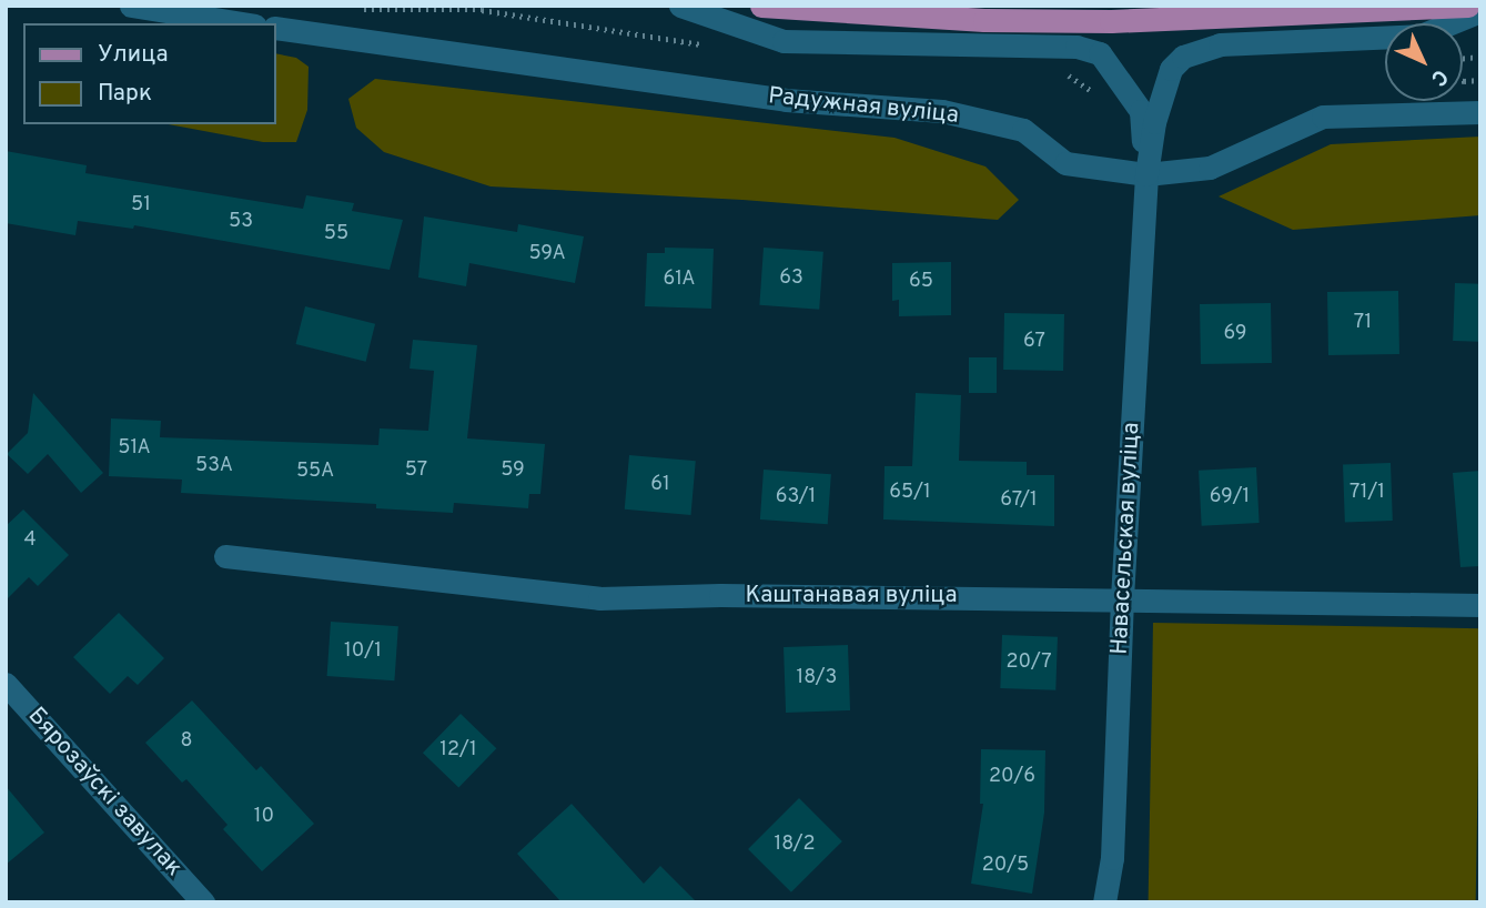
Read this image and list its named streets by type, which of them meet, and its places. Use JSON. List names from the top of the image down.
{
  "streets": {
    "street": [
      "Радужная вуліца",
      "Навасельская вуліца",
      "Каштанавая вуліца",
      "Бярозаўскі завулак"
    ]
  },
  "crossings": [
    ["Радужная вуліца", "Навасельская вуліца"],
    ["Навасельская вуліца", "Каштанавая вуліца"]
  ],
  "house_numbers": [
    "51",
    "53",
    "55",
    "59А",
    "63",
    "61А",
    "65",
    "71",
    "69",
    "67",
    "51А",
    "53А",
    "57",
    "59",
    "55А",
    "61",
    "65/1",
    "71/1",
    "63/1",
    "69/1",
    "67/1",
    "4",
    "10/1",
    "20/7",
    "18/3",
    "8",
    "12/1",
    "20/6",
    "10",
    "18/2",
    "20/5"
  ],
  "legend": ["Улица", "Парк"],
  "north": "bottom right"
}
